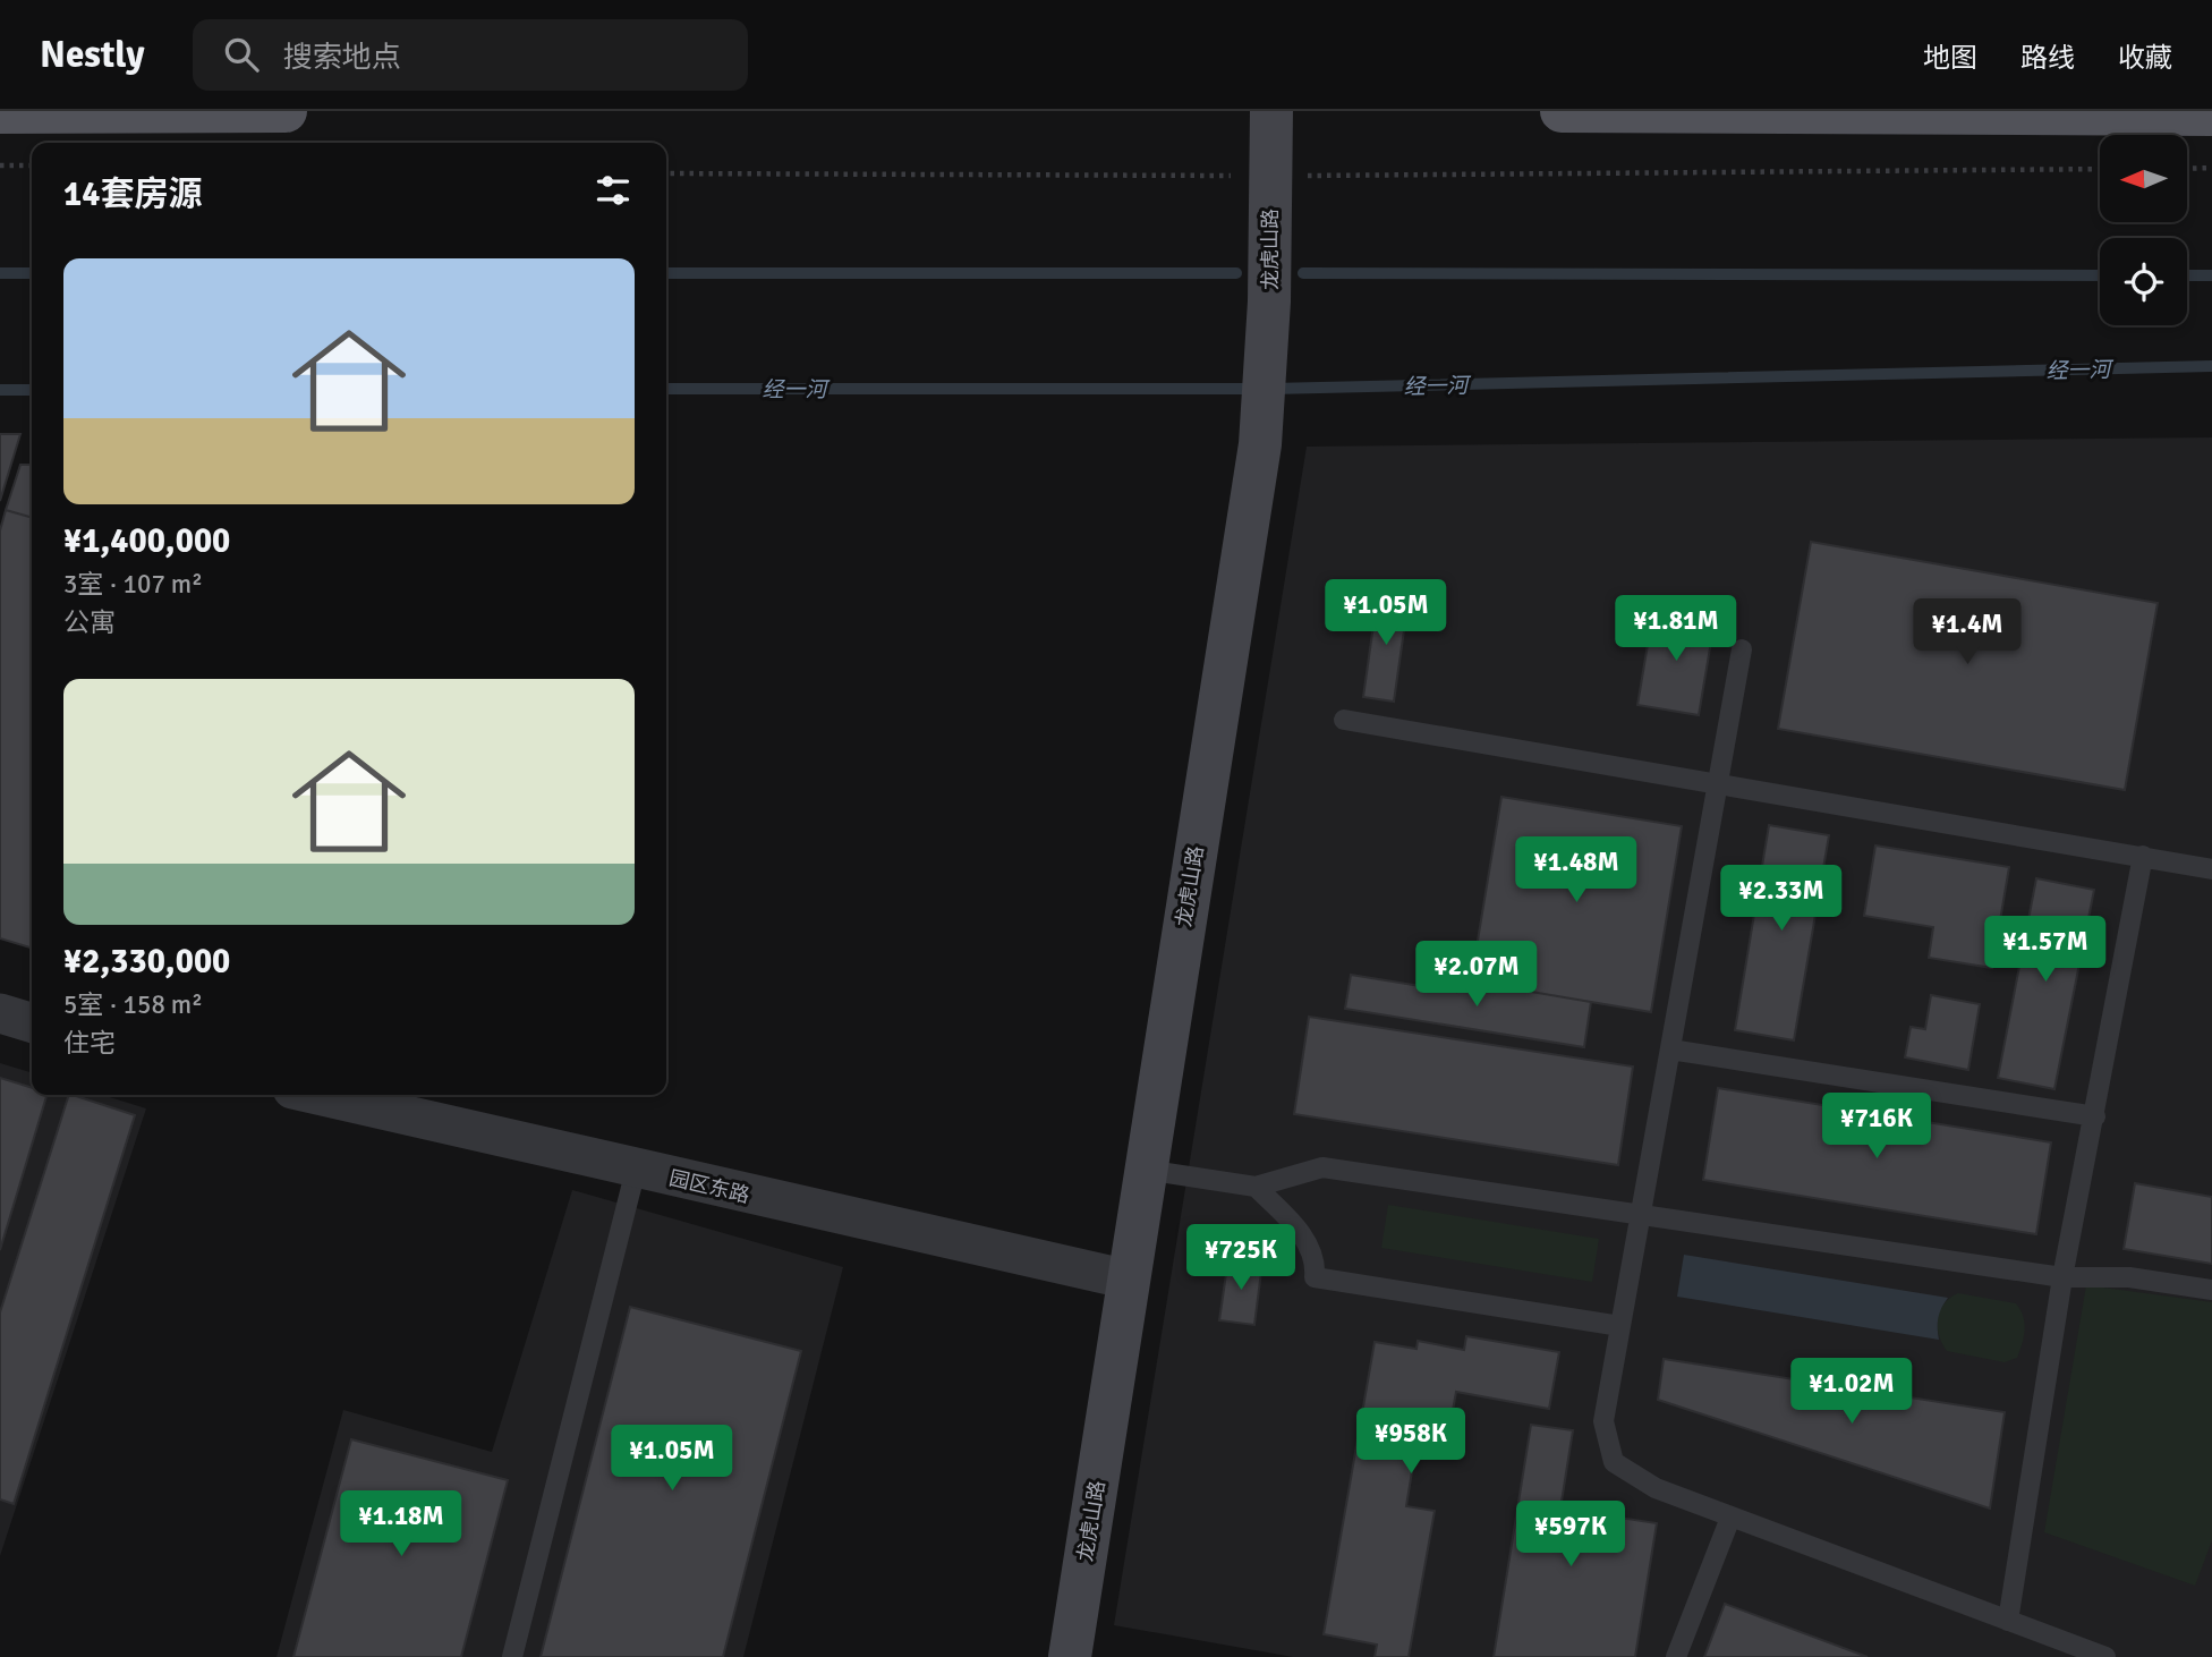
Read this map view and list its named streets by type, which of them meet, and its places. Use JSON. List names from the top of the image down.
{
  "streets": {
    "street": ["龙虎山路", "园区东路"]
  },
  "crossings": [
    ["龙虎山路", "园区东路"]
  ],
  "water": ["经一河"],
  "north": "left",
  "page": {
    "header": "Nestly",
    "search": "搜索地点",
    "nav": ["地图", "路线", "收藏"],
    "heading": "14套房源",
    "list": [
      {
        "name": "¥1,400,000",
        "note": "3室 · 107 m² · 公寓"
      },
      {
        "name": "¥2,330,000",
        "note": "5室 · 158 m² · 住宅"
      }
    ],
    "price": [
      "¥1.05M",
      "¥1.81M",
      "¥1.4M",
      "¥1.48M",
      "¥2.33M",
      "¥1.57M",
      "¥2.07M",
      "¥716K",
      "¥725K",
      "¥1.02M",
      "¥958K",
      "¥1.05M",
      "¥1.18M",
      "¥597K"
    ]
  }
}
